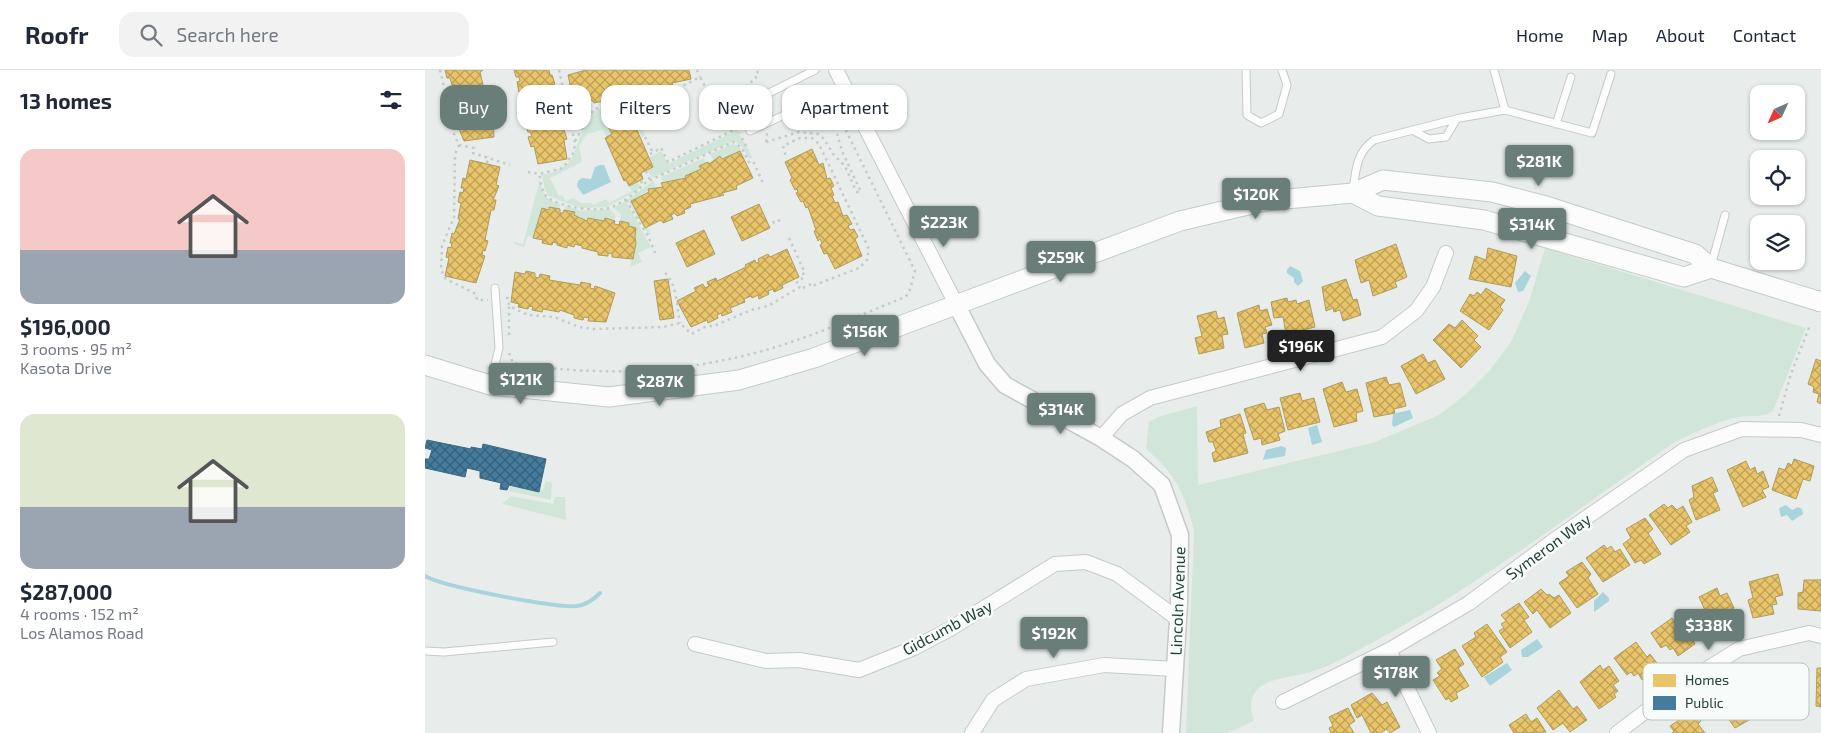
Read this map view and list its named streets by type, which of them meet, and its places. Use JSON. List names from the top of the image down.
{
  "streets": {
    "street": ["Symeron Way", "Lincoln Avenue", "Gidcumb Way"]
  },
  "crossings": [
    ["Lincoln Avenue", "Gidcumb Way"]
  ],
  "legend": ["Homes", "Public"],
  "north": "bottom left",
  "page": {
    "header": "Roofr",
    "search": "Search here",
    "nav": [
      "Home",
      "Map",
      "About",
      "Contact"
    ],
    "heading": "13 homes",
    "chip": [
      "Buy",
      "Rent",
      "Filters",
      "New",
      "Apartment"
    ],
    "list": [
      {
        "name": "$196,000",
        "note": "3 rooms · 95 m² · Kasota Drive"
      },
      {
        "name": "$287,000",
        "note": "4 rooms · 152 m² · Los Alamos Road"
      }
    ],
    "price": [
      "$281K",
      "$120K",
      "$223K",
      "$314K",
      "$259K",
      "$156K",
      "$196K",
      "$121K",
      "$287K",
      "$314K",
      "$338K",
      "$192K",
      "$178K"
    ]
  }
}
